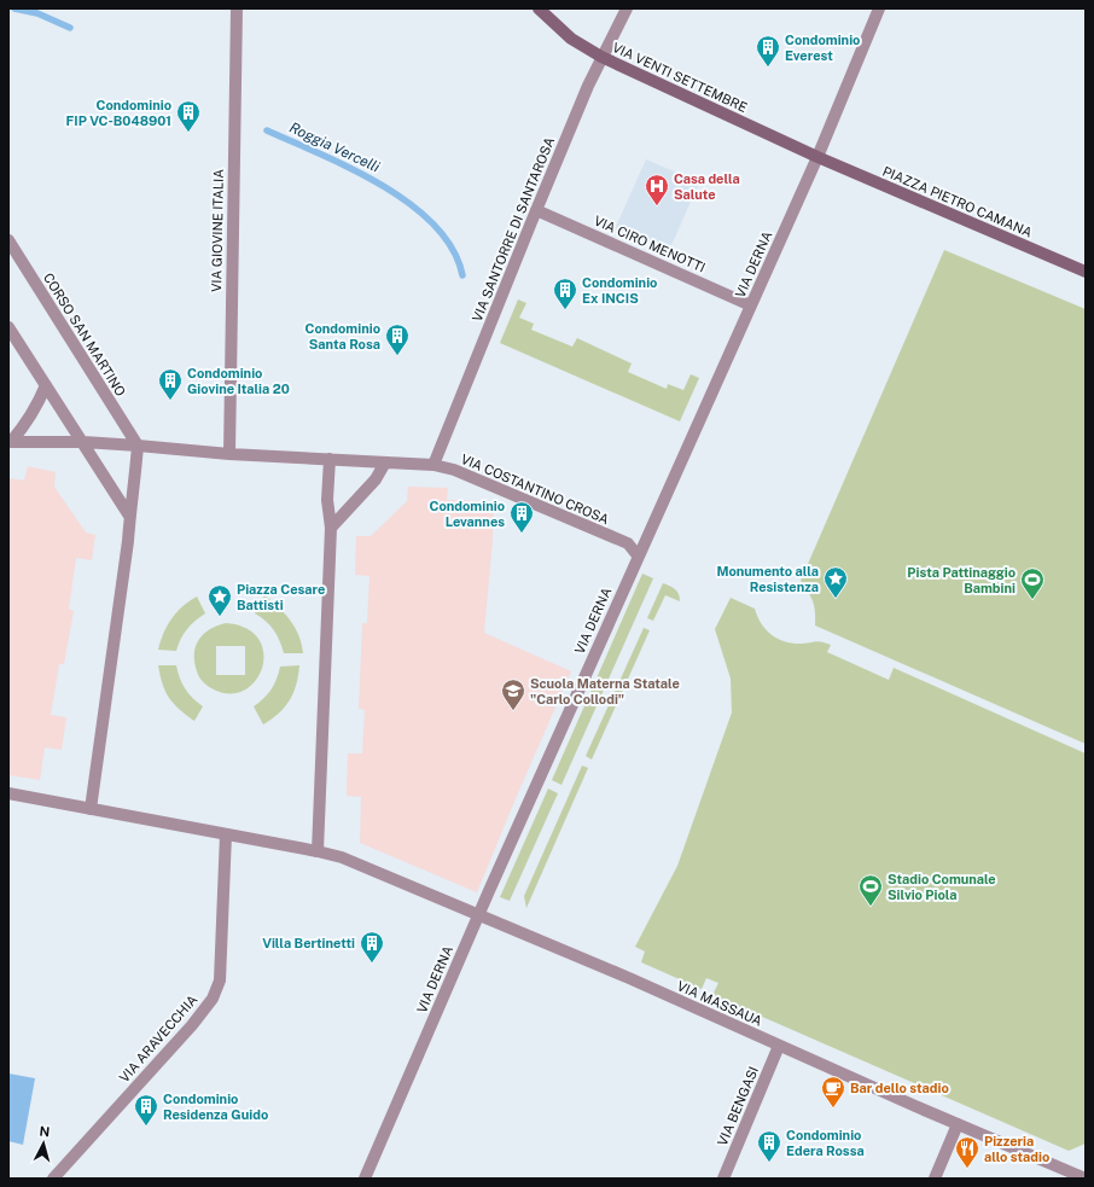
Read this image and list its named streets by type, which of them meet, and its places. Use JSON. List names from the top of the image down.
{
  "streets": {
    "main road": ["VIA VENTI SETTEMBRE", "PIAZZA PIETRO CAMANA"],
    "street": [
      "VIA SANTORRE DI SANTAROSA",
      "VIA GIOVINE ITALIA",
      "VIA CIRO MENOTTI",
      "VIA DERNA",
      "CORSO SAN MARTINO",
      "VIA COSTANTINO CROSA",
      "VIA MASSAUA",
      "VIA ARAVECCHIA",
      "VIA BENGASI"
    ]
  },
  "crossings": [
    ["VIA VENTI SETTEMBRE", "PIAZZA PIETRO CAMANA"],
    ["VIA VENTI SETTEMBRE", "VIA SANTORRE DI SANTAROSA"],
    ["VIA VENTI SETTEMBRE", "VIA DERNA"],
    ["PIAZZA PIETRO CAMANA", "VIA DERNA"],
    ["VIA SANTORRE DI SANTAROSA", "VIA CIRO MENOTTI"],
    ["VIA SANTORRE DI SANTAROSA", "VIA COSTANTINO CROSA"],
    ["VIA CIRO MENOTTI", "VIA DERNA"],
    ["VIA DERNA", "VIA COSTANTINO CROSA"],
    ["VIA DERNA", "VIA MASSAUA"],
    ["VIA MASSAUA", "VIA BENGASI"]
  ],
  "water": ["Roggia Vercelli"],
  "places": {
    "building": [
      "Condominio Everest",
      "Condominio FIP VC-B048901",
      "Condominio Ex INCIS",
      "Condominio Santa Rosa",
      "Condominio Giovine Italia 20",
      "Condominio Levannes",
      "Villa Bertinetti",
      "Condominio Residenza Guido",
      "Condominio Edera Rossa"
    ],
    "hospital": ["Casa della Salute"],
    "place": ["Monumento alla Resistenza", "Piazza Cesare Battisti"],
    "sports": ["Pista Pattinaggio Bambini", "Stadio Comunale Silvio Piola"],
    "school or university": ["Scuola Materna Statale \"Carlo Collodi\""],
    "cafe": ["Bar dello stadio"],
    "restaurant": ["Pizzeria allo stadio"]
  },
  "north": "top"
}
